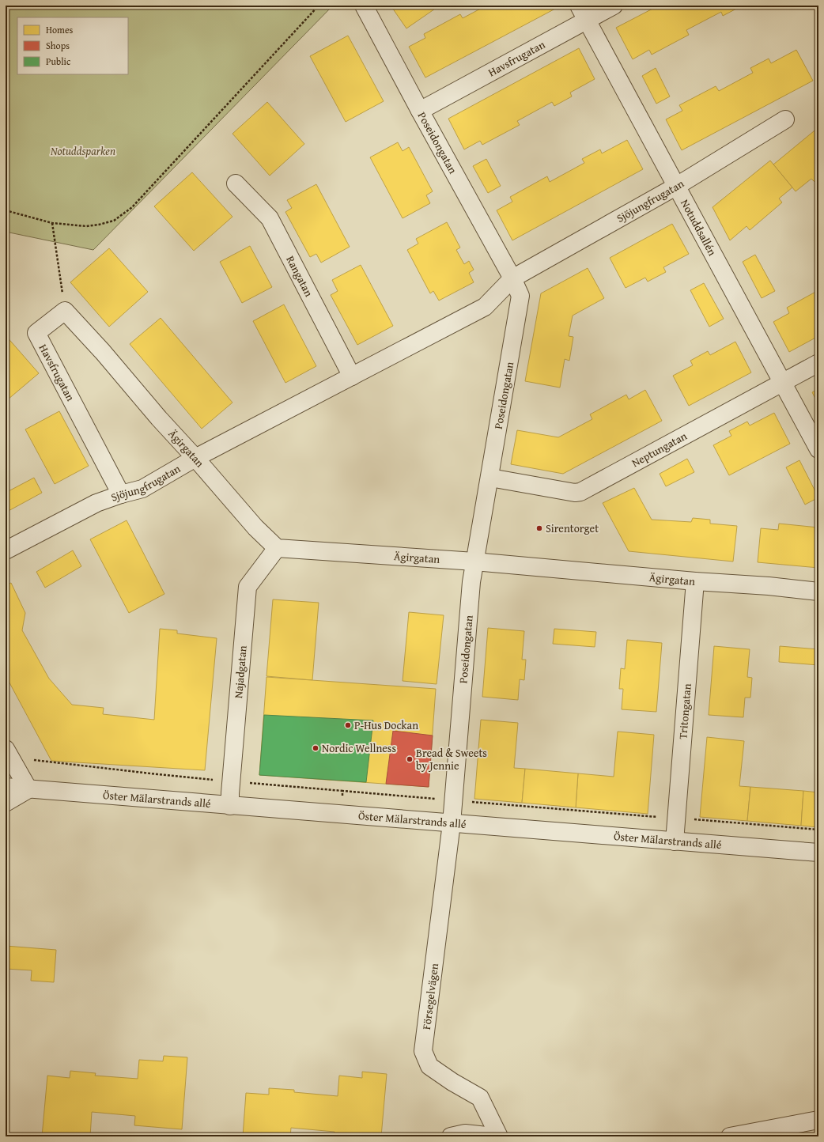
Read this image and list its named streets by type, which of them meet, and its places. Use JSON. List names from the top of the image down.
{
  "streets": {
    "street": [
      "Havsfrugatan",
      "Poseidongatan",
      "Sjöjungfrugatan",
      "Notuddsallén",
      "Rangatan",
      "Ägirgatan",
      "Neptungatan",
      "Najadgatan",
      "Tritongatan",
      "Öster Mälarstrands allé",
      "Försegelvägen"
    ]
  },
  "crossings": [
    ["Havsfrugatan", "Poseidongatan"],
    ["Havsfrugatan", "Sjöjungfrugatan"],
    ["Havsfrugatan", "Notuddsallén"],
    ["Havsfrugatan", "Ägirgatan"],
    ["Poseidongatan", "Sjöjungfrugatan"],
    ["Poseidongatan", "Ägirgatan"],
    ["Poseidongatan", "Neptungatan"],
    ["Poseidongatan", "Öster Mälarstrands allé"],
    ["Poseidongatan", "Försegelvägen"],
    ["Sjöjungfrugatan", "Notuddsallén"],
    ["Sjöjungfrugatan", "Rangatan"],
    ["Sjöjungfrugatan", "Ägirgatan"],
    ["Notuddsallén", "Neptungatan"],
    ["Ägirgatan", "Najadgatan"],
    ["Ägirgatan", "Tritongatan"],
    ["Najadgatan", "Öster Mälarstrands allé"],
    ["Tritongatan", "Öster Mälarstrands allé"],
    ["Öster Mälarstrands allé", "Försegelvägen"]
  ],
  "parks": ["Notuddsparken"],
  "places": [
    "Sirentorget",
    "P-Hus Dockan",
    "Nordic Wellness",
    "Bread & Sweets by Jennie"
  ],
  "legend": ["Homes", "Shops", "Public"]
}
